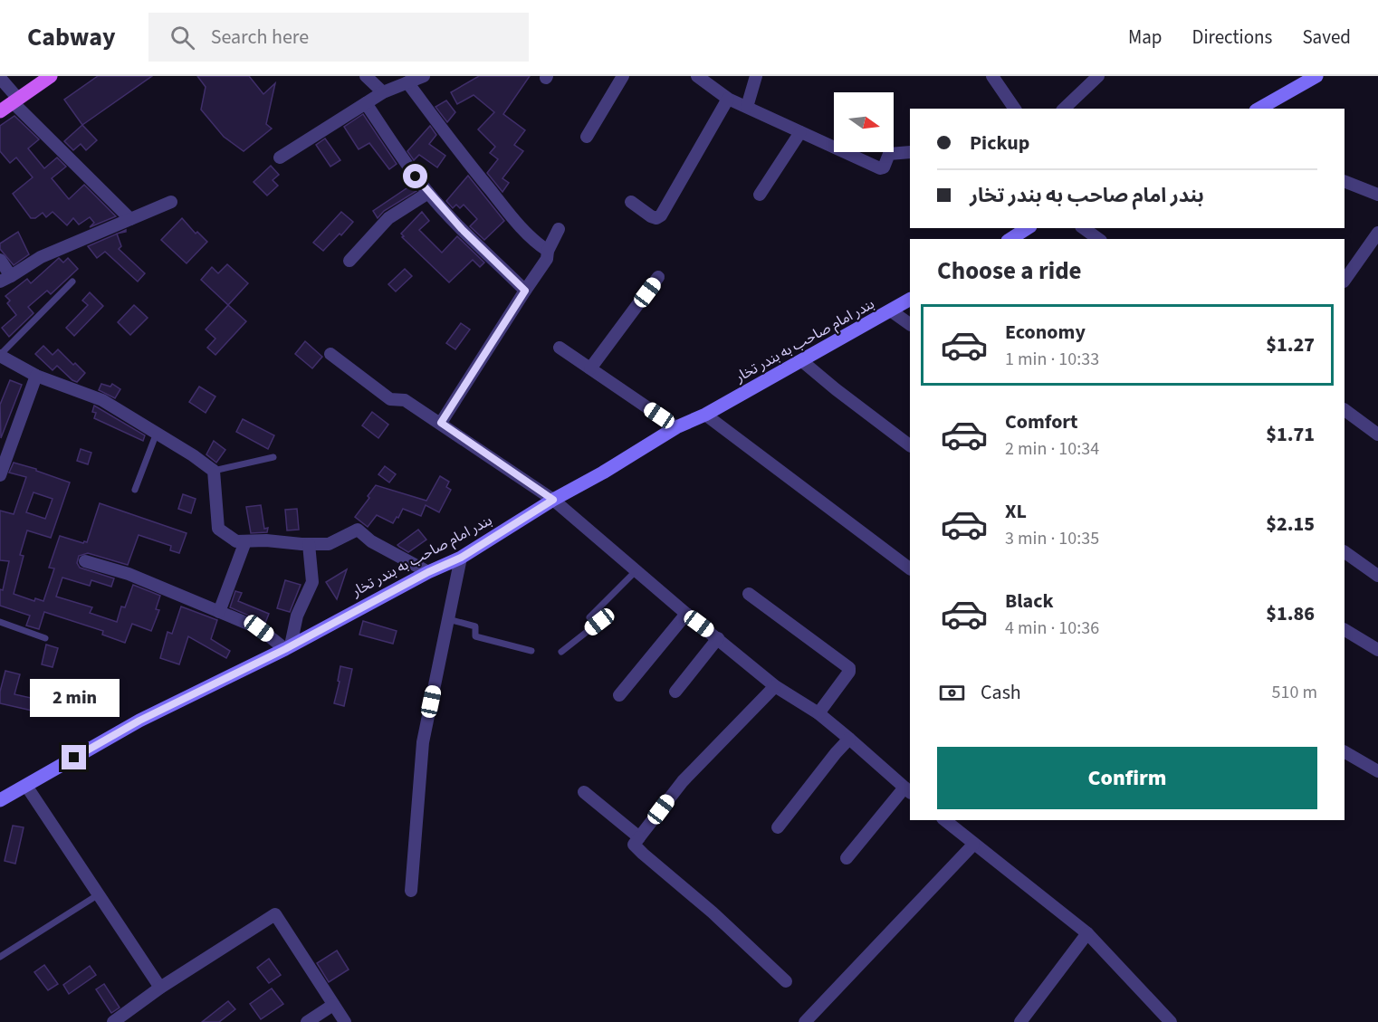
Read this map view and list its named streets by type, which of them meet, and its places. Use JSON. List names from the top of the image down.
{
  "streets": {
    "main road": ["بندر امام صاحب به بندر تخار"]
  },
  "north": "right",
  "page": {
    "header": "Cabway",
    "search": "Search here",
    "nav": ["Map", "Directions", "Saved"],
    "banner": ["Pickup", "بندر امام صاحب به بندر تخار"],
    "heading": "Choose a ride",
    "list": [
      {
        "name": "Economy",
        "note": "1 min · 10:33",
        "value": "$1.27"
      },
      {
        "name": "Comfort",
        "note": "2 min · 10:34",
        "value": "$1.71"
      },
      {
        "name": "XL",
        "note": "3 min · 10:35",
        "value": "$2.15"
      },
      {
        "name": "Black",
        "note": "4 min · 10:36",
        "value": "$1.86"
      }
    ],
    "pay": ["Cash", "510 m"],
    "bubble": "2 min",
    "buttons": "Confirm"
  }
}
